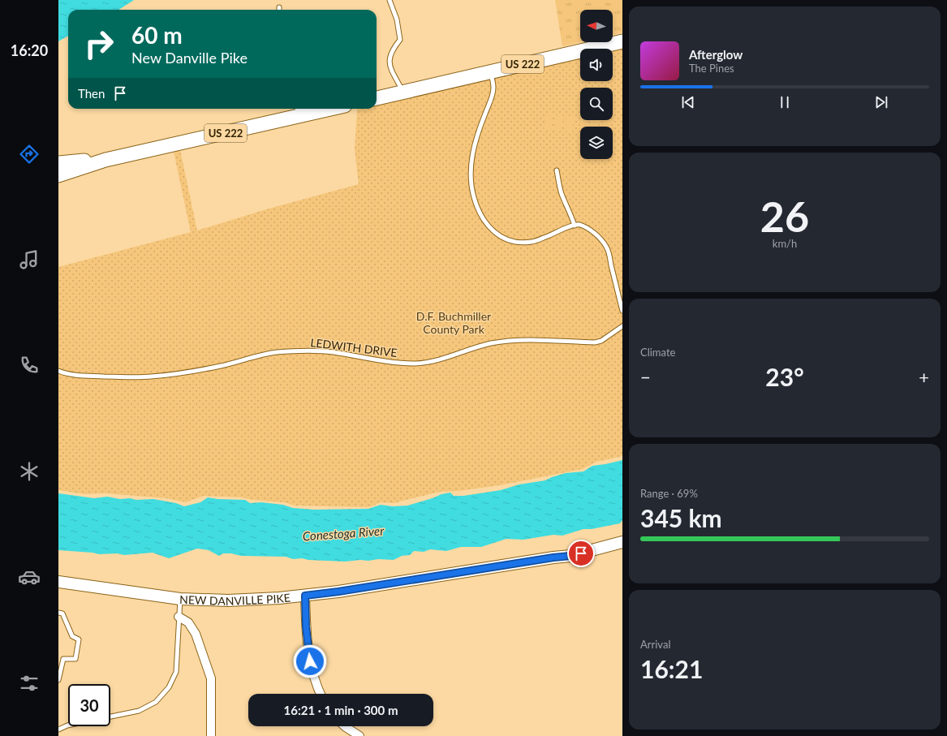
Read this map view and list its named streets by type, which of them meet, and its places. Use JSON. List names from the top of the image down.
{
  "streets": {
    "highway": ["US 222"],
    "main road": ["NEW DANVILLE PIKE"],
    "lane": ["LEDWITH DRIVE"]
  },
  "water": ["Conestoga River"],
  "parks": ["D.F. Buchmiller County Park"],
  "north": "left",
  "page": {
    "tabs": "16:20",
    "turn": ["60 m", "New Danville Pike"],
    "song": ["Afterglow", "The Pines"],
    "then": "Then",
    "tile": [
      ["26", "km/h"],
      "Climate",
      ["Range · 69%", "345 km"],
      ["Arrival", "16:21"]
    ],
    "heat": ["−", "23°", "+"],
    "limit": "30",
    "trip": "16:21 · 1 min · 300 m"
  }
}
